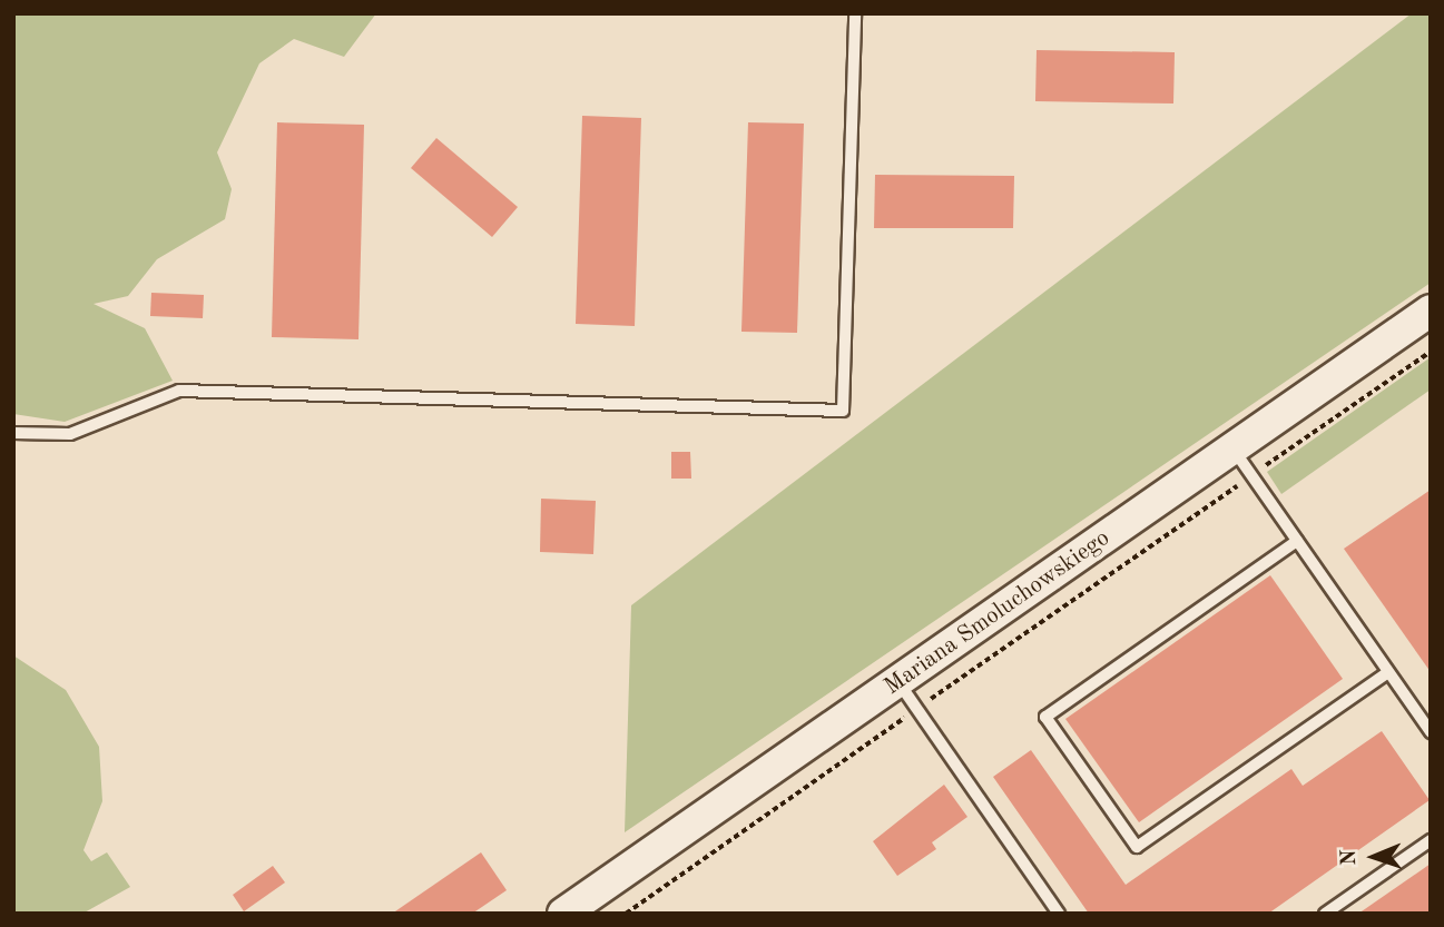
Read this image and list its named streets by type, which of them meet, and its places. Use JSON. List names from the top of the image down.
{
  "streets": {
    "street": ["Mariana Smoluchowskiego"]
  },
  "north": "left"
}
